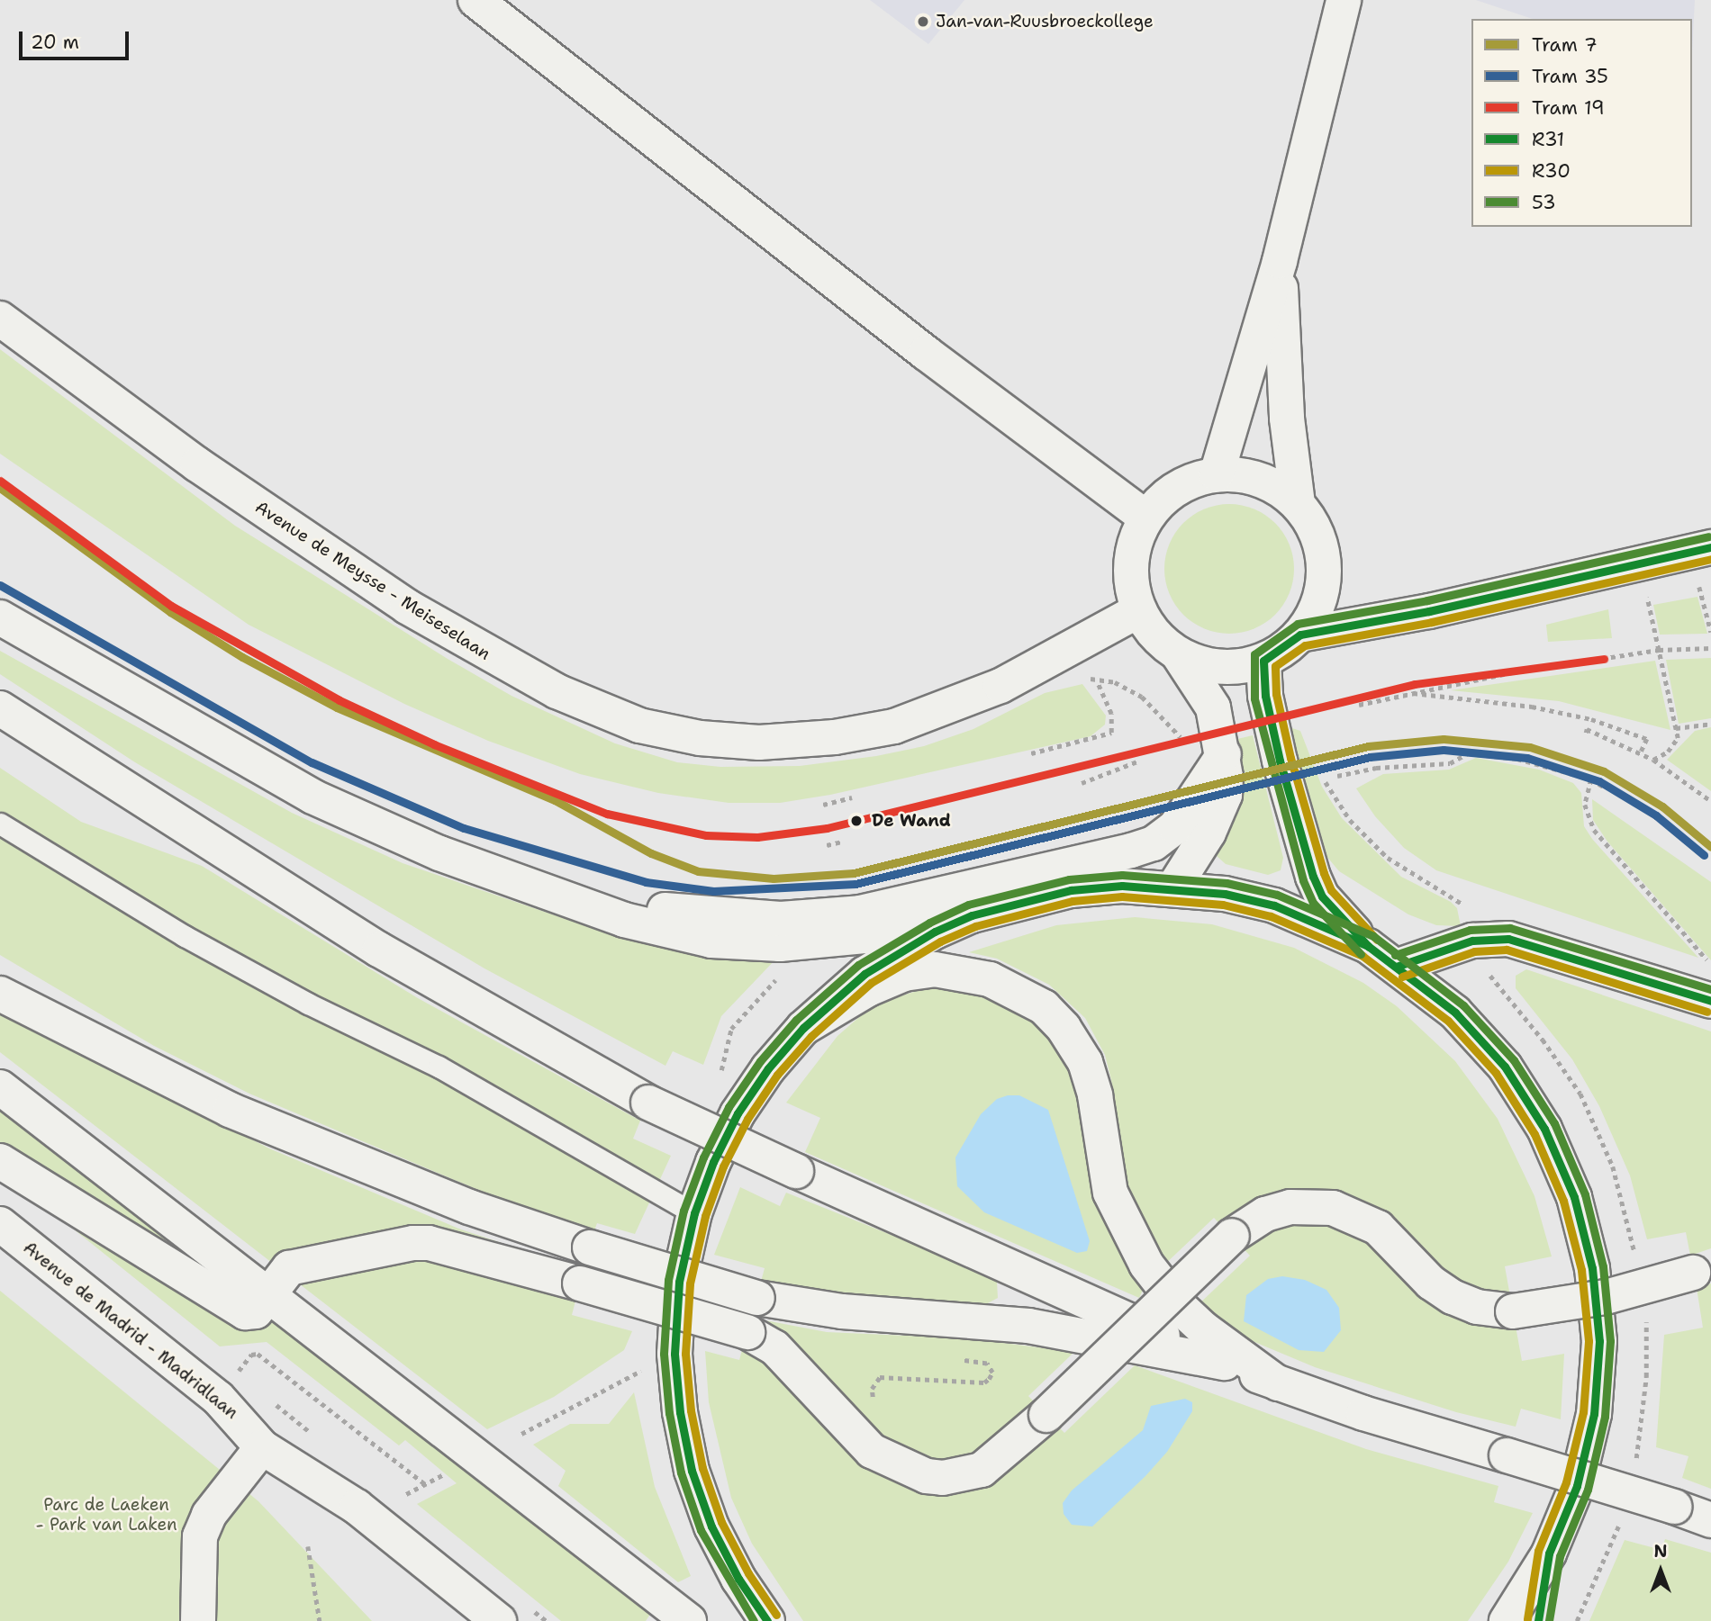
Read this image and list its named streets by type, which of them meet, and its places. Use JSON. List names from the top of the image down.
{
  "streets": {
    "main road": ["Avenue de Meysse - Meiseselaan", "Avenue de Madrid - Madridlaan"]
  },
  "parks": ["Parc de Laeken - Park van Laken"],
  "places": ["Jan-van-Ruusbroeckollege", "De Wand"],
  "lines": [
    "tram line 19",
    "tram line 7",
    "transit line 53",
    "transit line R31",
    "transit line R30",
    "tram line 35"
  ],
  "legend": [
    "Tram 7",
    "Tram 35",
    "Tram 19",
    "R31",
    "R30",
    "53"
  ],
  "scale_bar": "20 m",
  "north": "top"
}
